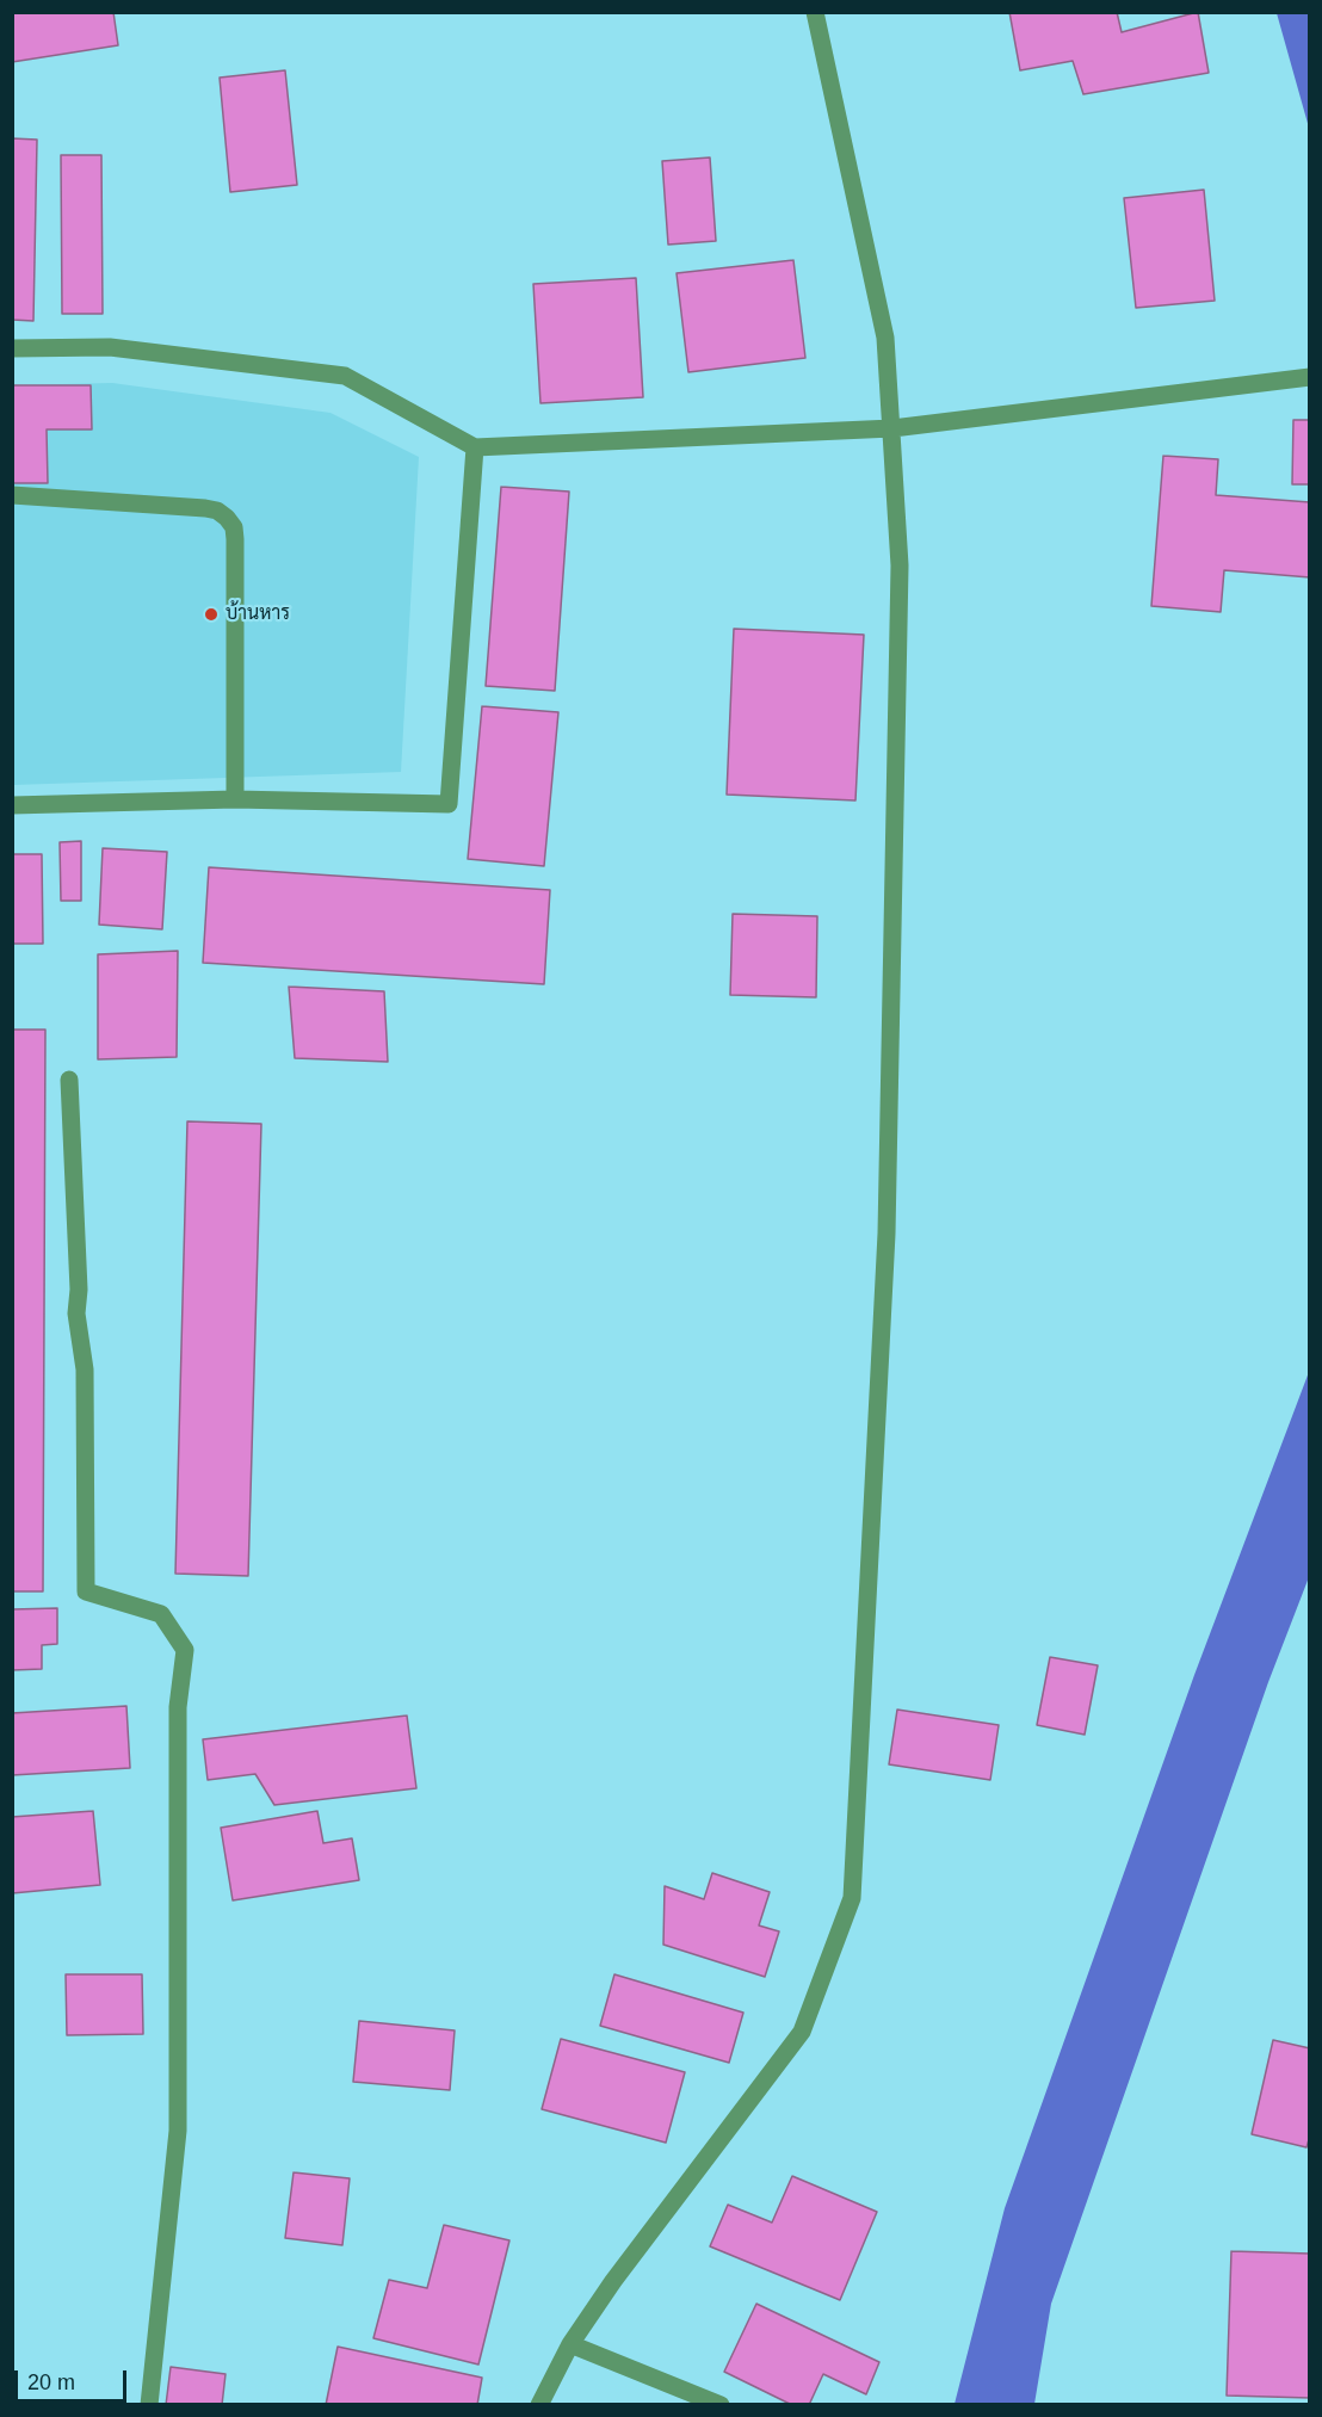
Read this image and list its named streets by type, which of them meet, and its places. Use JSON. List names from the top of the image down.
{
  "places": ["บ้านหาร"],
  "scale_bar": "20 m"
}
